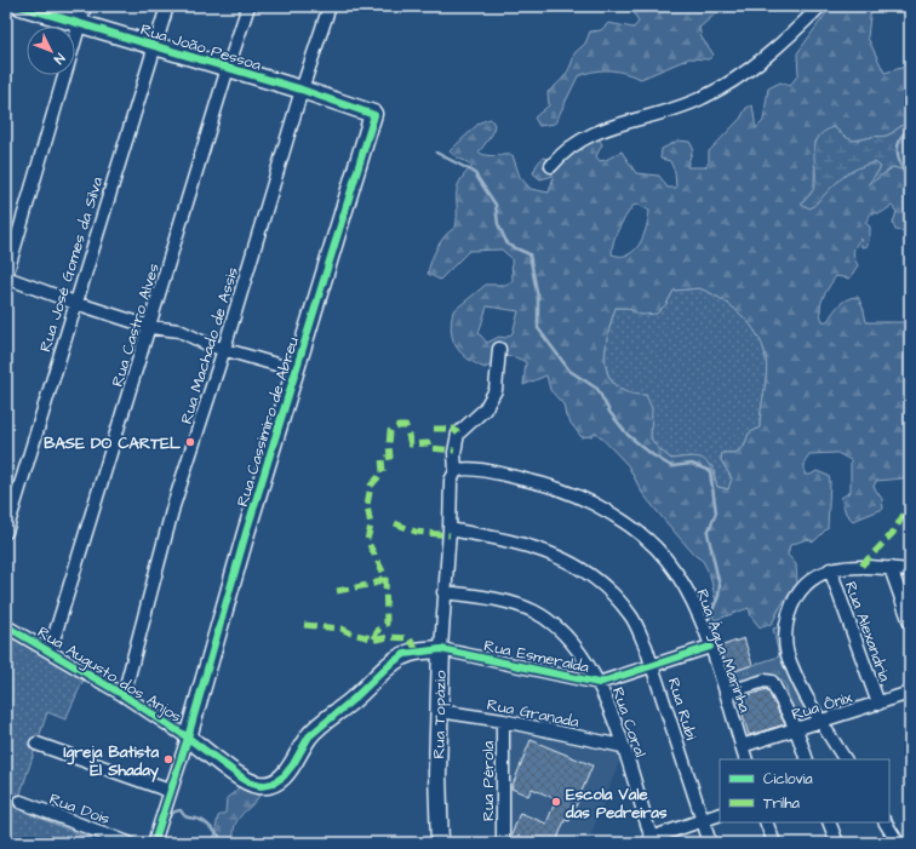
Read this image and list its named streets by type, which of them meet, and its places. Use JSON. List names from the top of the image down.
{
  "streets": {
    "street": [
      "Rua João Pessoa",
      "Rua José Gomes da Silva",
      "Rua Castro Alves",
      "Rua Machado de Assis",
      "Rua Cassimiro de Abreu",
      "Rua Alexandria",
      "Rua Água Marinha",
      "Rua Esmeralda",
      "Rua Augusto dos Anjos",
      "Rua Ônix",
      "Rua Rubi",
      "Rua Granada",
      "Rua Topázio",
      "Rua Coral",
      "Rua Pérola",
      "Rua Dois"
    ]
  },
  "crossings": [
    ["Rua João Pessoa", "Rua José Gomes da Silva"],
    ["Rua João Pessoa", "Rua Castro Alves"],
    ["Rua João Pessoa", "Rua Machado de Assis"],
    ["Rua João Pessoa", "Rua Cassimiro de Abreu"],
    ["Rua Castro Alves", "Rua Augusto dos Anjos"],
    ["Rua Machado de Assis", "Rua Augusto dos Anjos"],
    ["Rua Cassimiro de Abreu", "Rua Augusto dos Anjos"],
    ["Rua Alexandria", "Rua Ônix"],
    ["Rua Água Marinha", "Rua Esmeralda"],
    ["Rua Água Marinha", "Rua Ônix"],
    ["Rua Água Marinha", "Rua Topázio"],
    ["Rua Esmeralda", "Rua Augusto dos Anjos"],
    ["Rua Esmeralda", "Rua Rubi"],
    ["Rua Esmeralda", "Rua Topázio"],
    ["Rua Esmeralda", "Rua Coral"],
    ["Rua Augusto dos Anjos", "Rua Topázio"],
    ["Rua Rubi", "Rua Topázio"],
    ["Rua Granada", "Rua Topázio"],
    ["Rua Granada", "Rua Coral"],
    ["Rua Granada", "Rua Pérola"],
    ["Rua Topázio", "Rua Coral"]
  ],
  "places": ["BASE DO CARTEL", "Igreja Batista El Shaday", "Escola Vale das Pedreiras"],
  "legend": ["Ciclovia", "Trilha"],
  "north": "bottom right"
}
